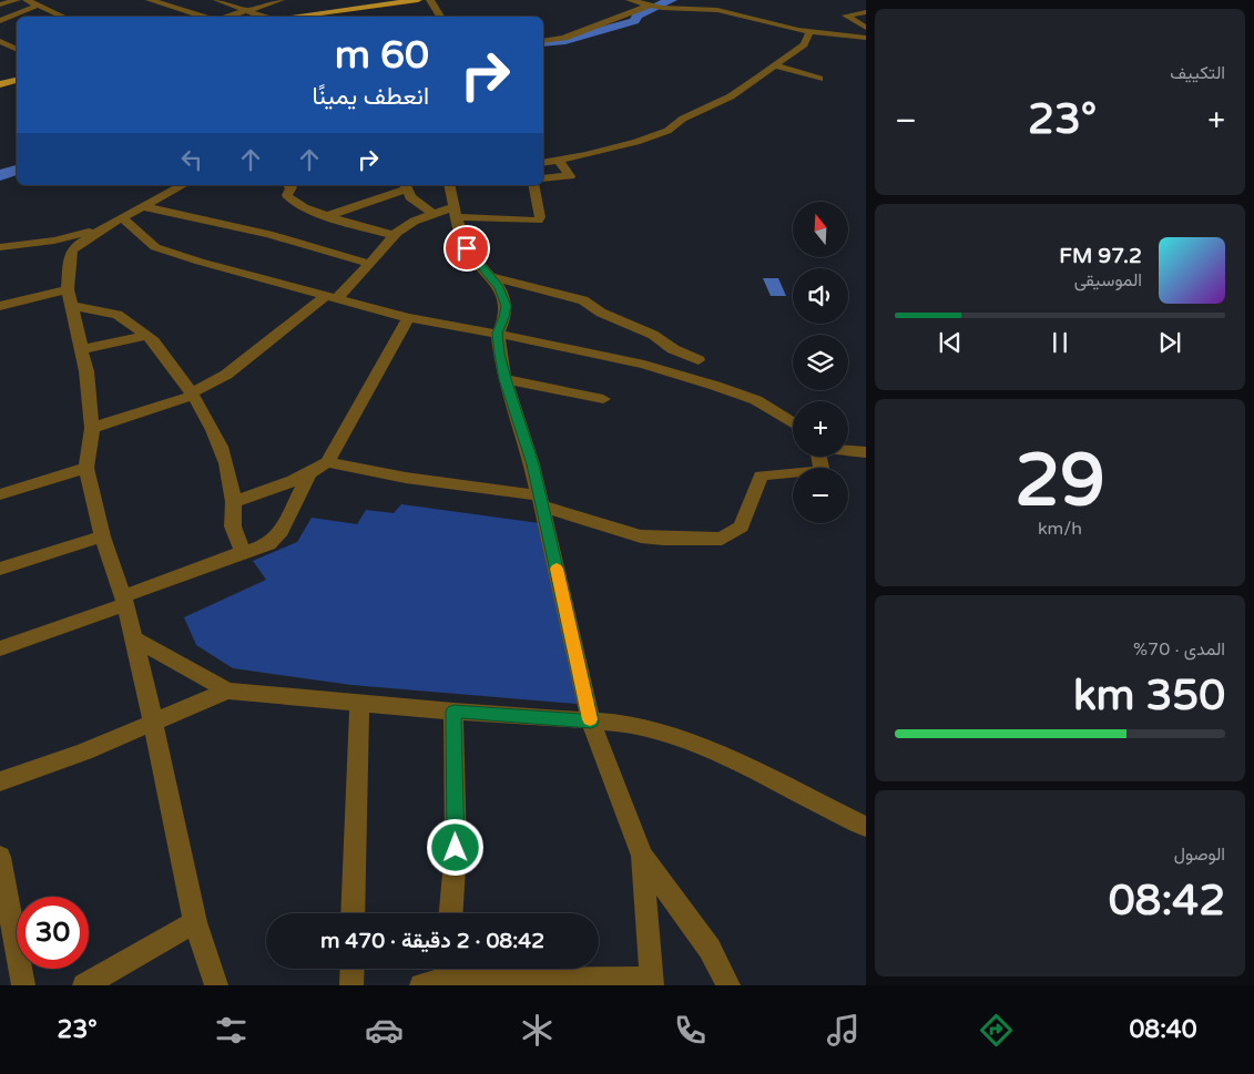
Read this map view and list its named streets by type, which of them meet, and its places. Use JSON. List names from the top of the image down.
{
  "north": "top",
  "page": {
    "tile": [
      "التكييف",
      ["29", "km/h"],
      ["المدى · 70%", "350 km"],
      ["الوصول", "08:42"]
    ],
    "turn": ["60 m", "انعطف يمينًا"],
    "heat": ["−", "23°", "+"],
    "map_buttons": ["+", "−"],
    "song": ["97.2 FM", "الموسيقى"],
    "limit": "30",
    "trip": "08:42 · 2 دقيقة · 470 m",
    "tabs": ["08:40", "23°"]
  }
}
